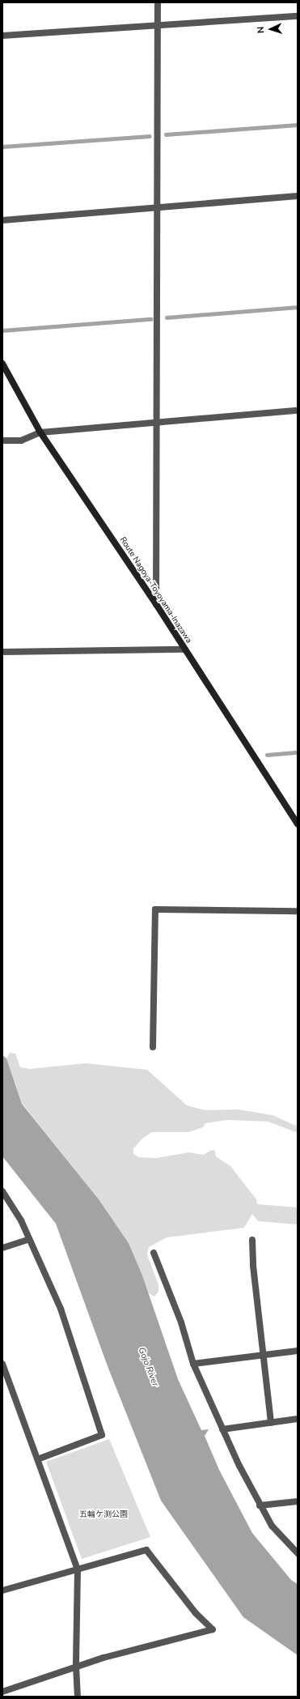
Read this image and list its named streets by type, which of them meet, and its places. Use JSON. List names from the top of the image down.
{
  "streets": {
    "main road": ["Route Nagoya-Toyoyama-Inazawa"]
  },
  "water": ["Gojo River"],
  "parks": ["五輪ケ渕公園"],
  "north": "left"
}
